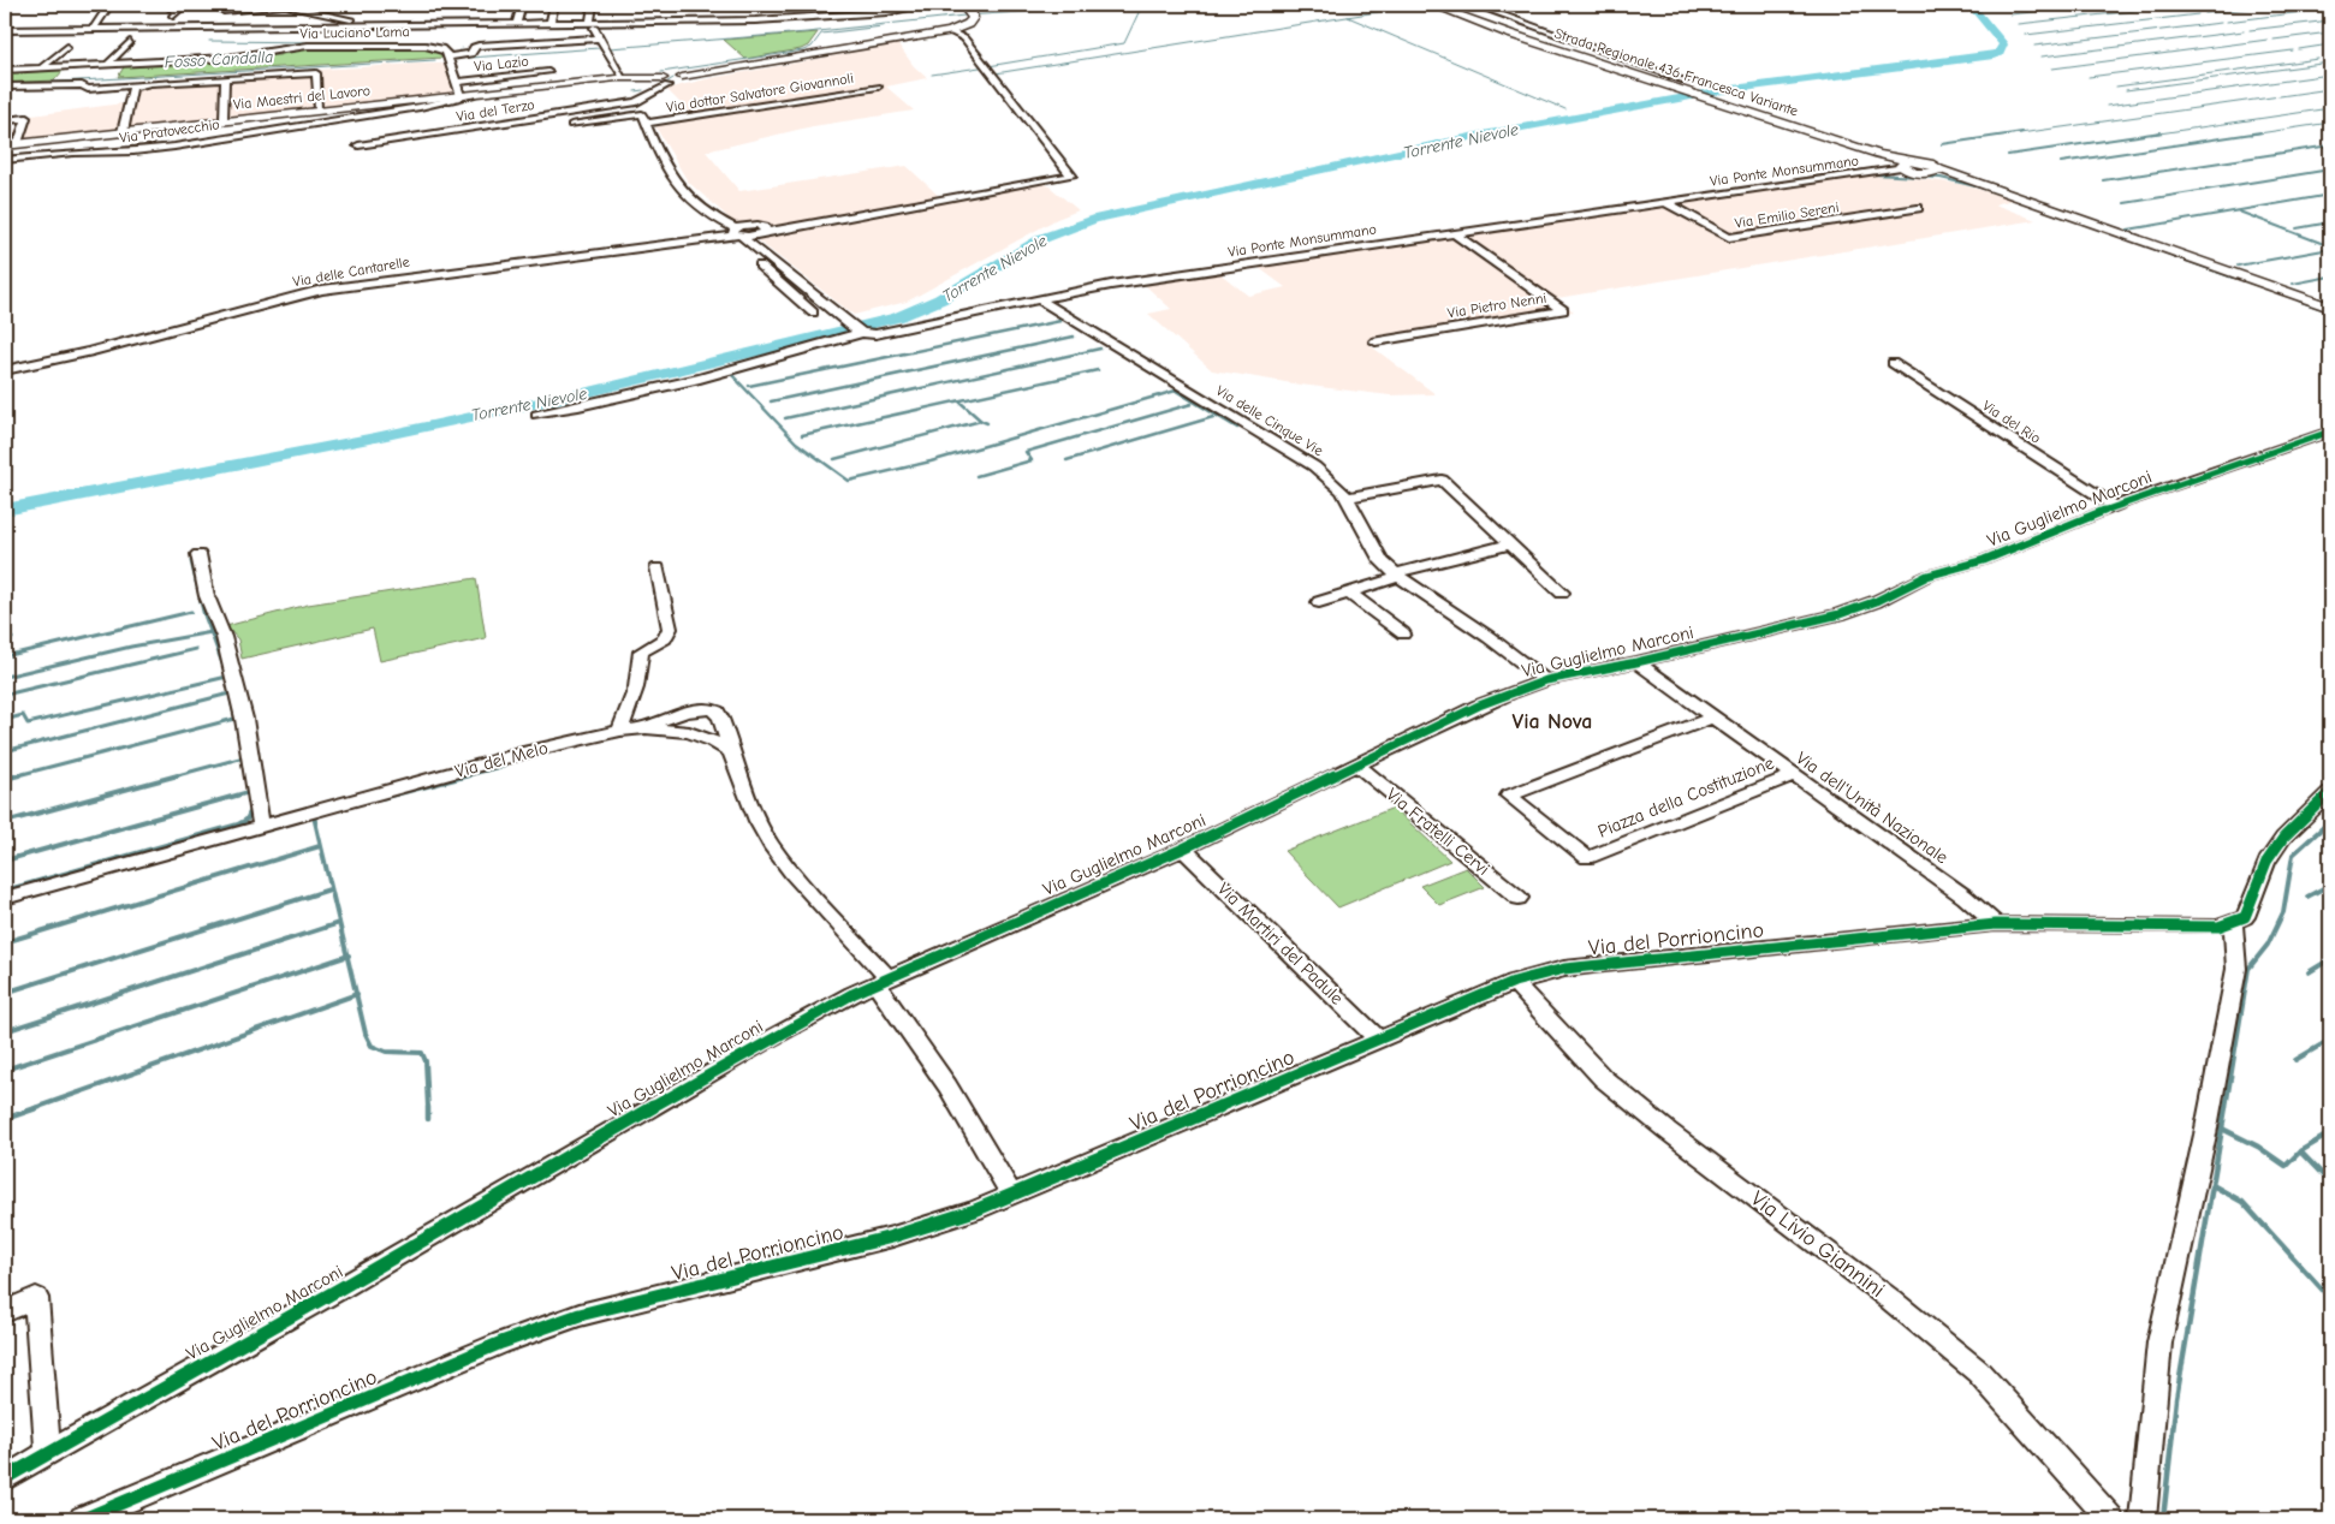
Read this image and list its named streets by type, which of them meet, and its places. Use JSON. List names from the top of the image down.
{
  "streets": {
    "main road": ["Strada Regionale 436 Francesca Variante", "Via Maestri del Lavoro"],
    "street": [
      "Via Luciano Lama",
      "Via Lazio",
      "Via dottor Salvatore Giovannoli",
      "Via del Terzo",
      "Via Pratovecchio",
      "Via Ponte Monsummano",
      "Via Emilio Sereni",
      "Via delle Cantarelle",
      "Via Pietro Nenni",
      "Via delle Cinque Vie",
      "Via del Rio",
      "Via Guglielmo Marconi",
      "Via del Melo",
      "Piazza della Costituzione",
      "Via dell'Unità Nazionale",
      "Via Fratelli Cervi",
      "Via del Porrioncino",
      "Via Martiri del Padule",
      "Via Livio Giannini"
    ]
  },
  "crossings": [
    ["Strada Regionale 436 Francesca Variante", "Via Ponte Monsummano"],
    ["Via Maestri del Lavoro", "Via Pratovecchio"],
    ["Via Ponte Monsummano", "Via Emilio Sereni"],
    ["Via Ponte Monsummano", "Via Pietro Nenni"],
    ["Via Ponte Monsummano", "Via delle Cinque Vie"],
    ["Via delle Cinque Vie", "Via Guglielmo Marconi"],
    ["Via del Rio", "Via Guglielmo Marconi"],
    ["Via Guglielmo Marconi", "Via dell'Unità Nazionale"],
    ["Via Guglielmo Marconi", "Via Fratelli Cervi"],
    ["Via Guglielmo Marconi", "Via Martiri del Padule"],
    ["Piazza della Costituzione", "Via dell'Unità Nazionale"],
    ["Via dell'Unità Nazionale", "Via del Porrioncino"],
    ["Via del Porrioncino", "Via Martiri del Padule"],
    ["Via del Porrioncino", "Via Livio Giannini"]
  ],
  "districts": ["Via Nova"],
  "water": ["Fosso Candalla", "Torrente Nievole"]
}
